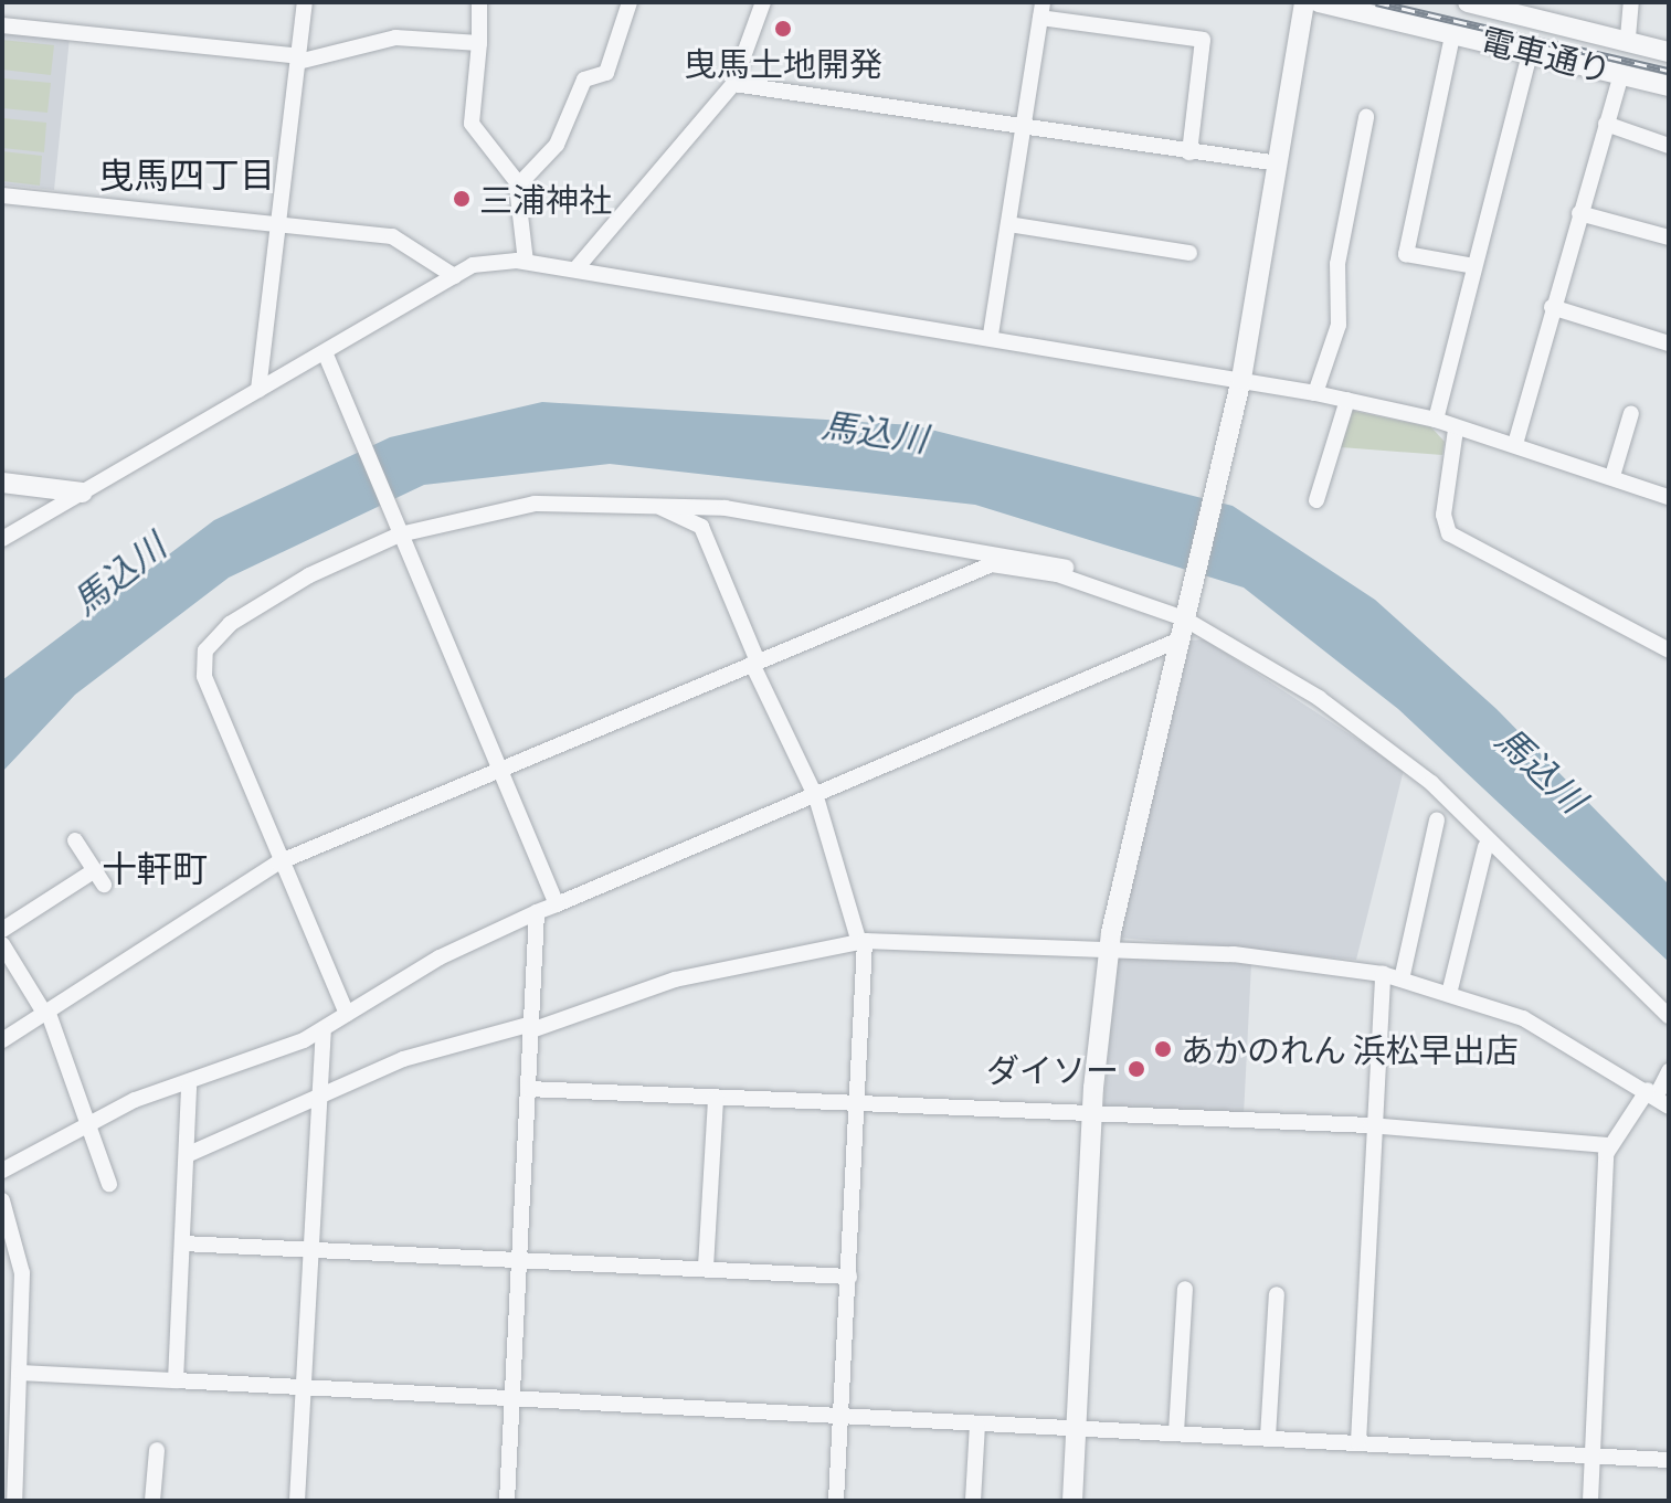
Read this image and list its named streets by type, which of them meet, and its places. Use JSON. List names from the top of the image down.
{
  "streets": {
    "street": ["電車通り"]
  },
  "districts": ["曳馬四丁目", "十軒町"],
  "water": ["馬込川"],
  "places": [
    "曳馬土地開発",
    "三浦神社",
    "あかのれん 浜松早出店",
    "ダイソー"
  ]
}
